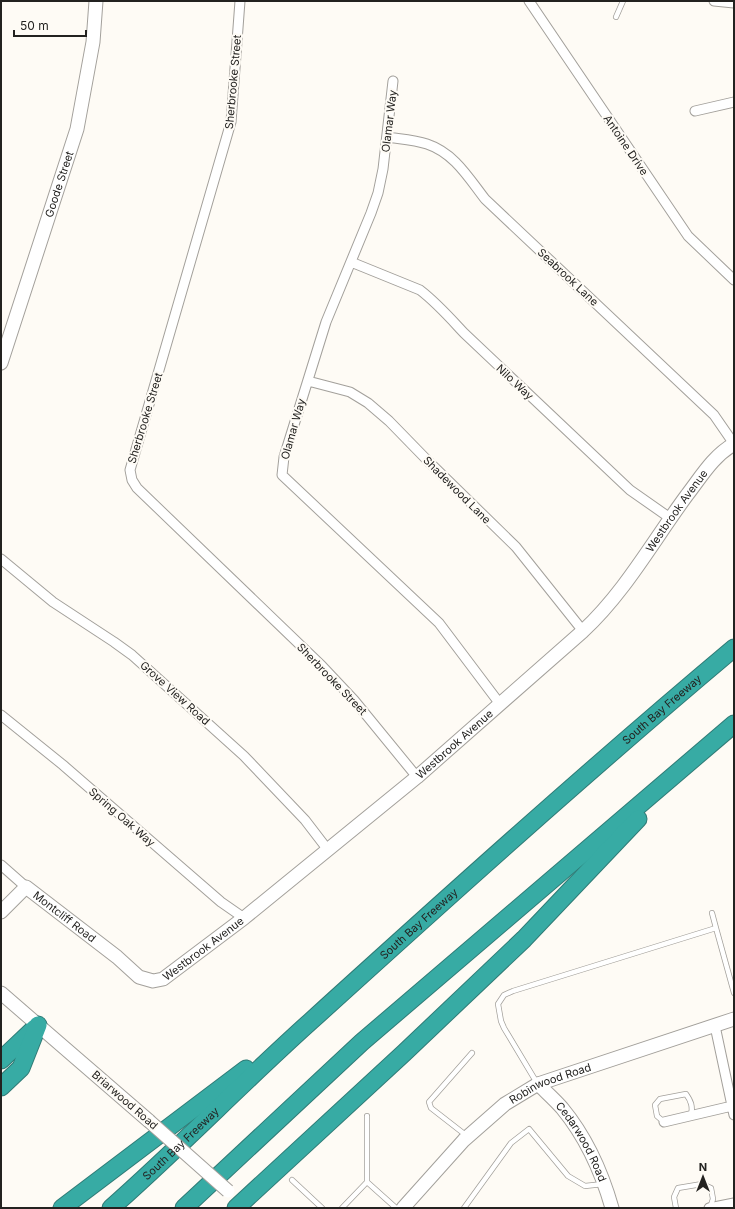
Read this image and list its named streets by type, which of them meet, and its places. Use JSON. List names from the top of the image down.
{
  "streets": {
    "highway": ["South Bay Freeway"],
    "street": [
      "Sherbrooke Street",
      "Olamar Way",
      "Antoine Drive",
      "Goode Street",
      "Seabrook Lane",
      "Nilo Way",
      "Shadewood Lane",
      "Westbrook Avenue",
      "Grove View Road",
      "Spring Oak Way",
      "Montcliff Road",
      "Robinwood Road",
      "Briarwood Road",
      "Cedarwood Road"
    ]
  },
  "crossings": [
    ["Sherbrooke Street", "Westbrook Avenue"],
    ["Olamar Way", "Seabrook Lane"],
    ["Olamar Way", "Nilo Way"],
    ["Olamar Way", "Shadewood Lane"],
    ["Olamar Way", "Westbrook Avenue"],
    ["Seabrook Lane", "Westbrook Avenue"],
    ["Nilo Way", "Westbrook Avenue"],
    ["Shadewood Lane", "Westbrook Avenue"],
    ["Westbrook Avenue", "Grove View Road"],
    ["Westbrook Avenue", "Spring Oak Way"],
    ["Westbrook Avenue", "Montcliff Road"],
    ["Robinwood Road", "Cedarwood Road"]
  ],
  "scale_bar": "50 m",
  "north": "top"
}
